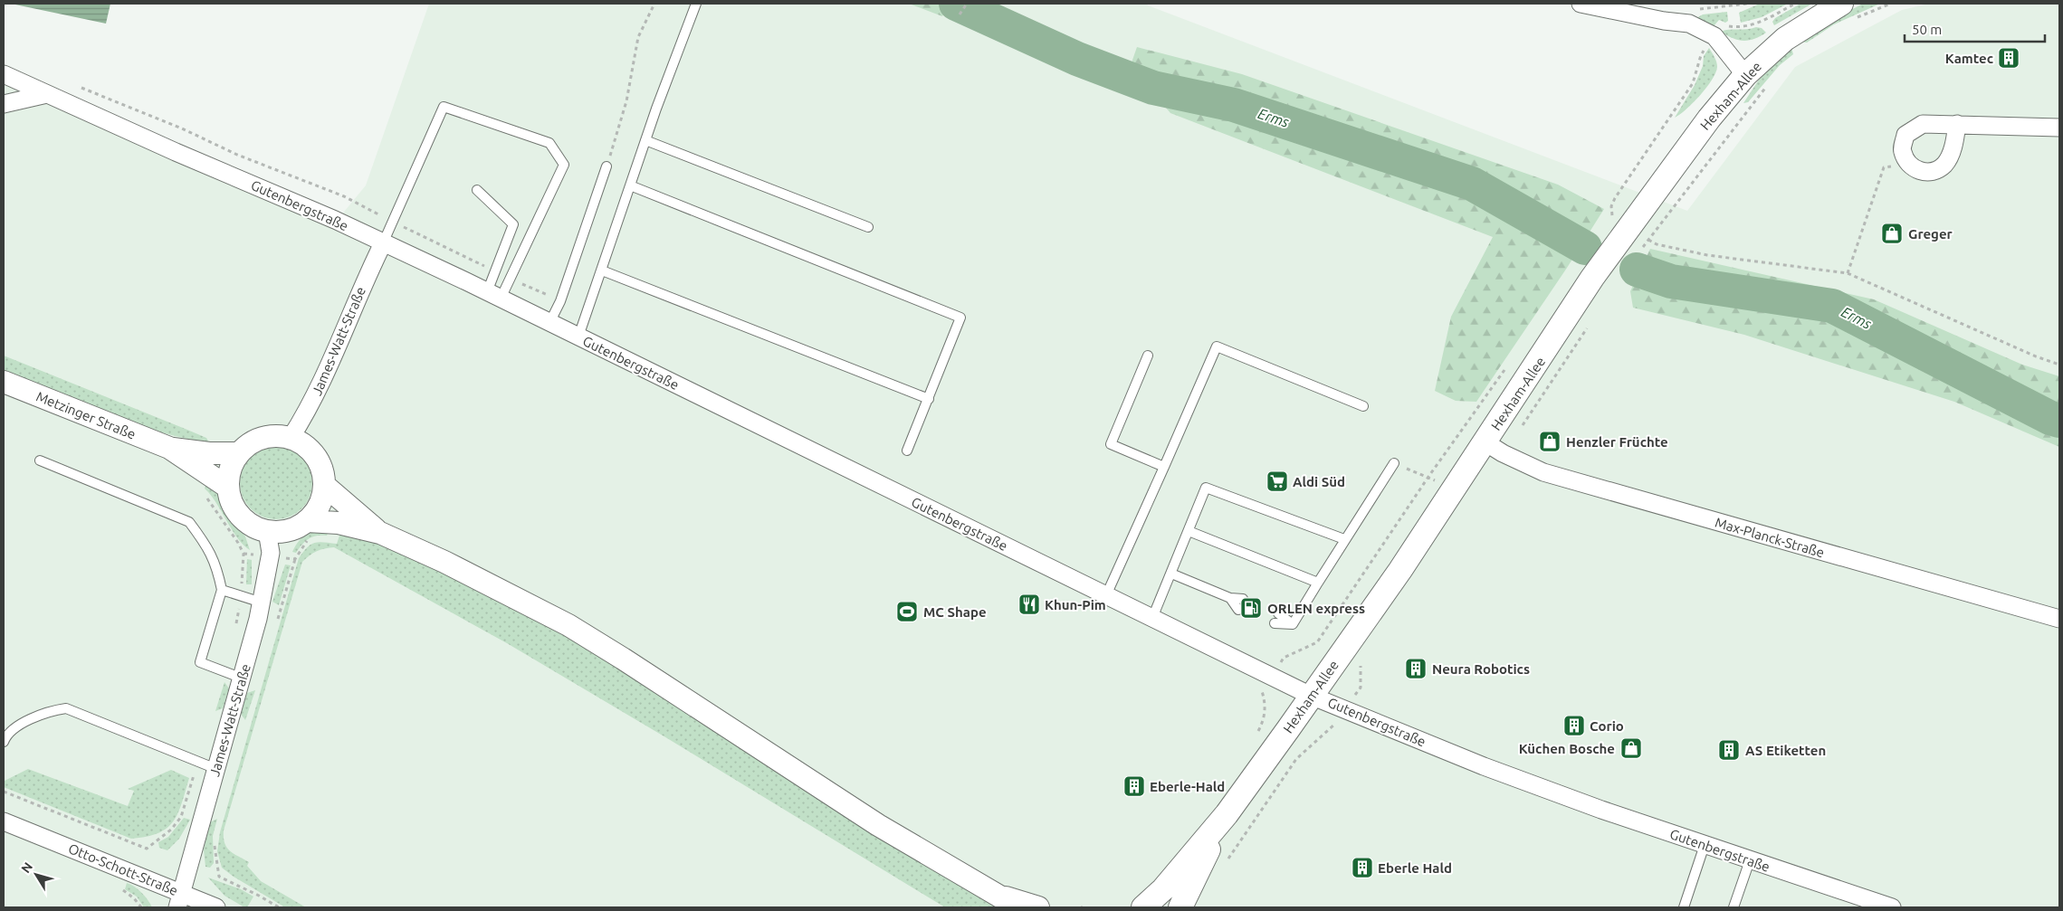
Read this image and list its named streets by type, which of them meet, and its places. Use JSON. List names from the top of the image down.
{
  "streets": {
    "main road": ["Hexham-Allee"],
    "street": [
      "Gutenbergstraße",
      "James-Watt-Straße",
      "Metzinger Straße",
      "Max-Planck-Straße",
      "Otto-Schott-Straße"
    ]
  },
  "crossings": [
    ["Hexham-Allee", "Gutenbergstraße"],
    ["Hexham-Allee", "Max-Planck-Straße"],
    ["Gutenbergstraße", "James-Watt-Straße"],
    ["James-Watt-Straße", "Metzinger Straße"],
    ["James-Watt-Straße", "Otto-Schott-Straße"]
  ],
  "water": ["Erms"],
  "places": {
    "building": [
      "Kamtec",
      "Neura Robotics",
      "Corio",
      "AS Etiketten",
      "Eberle-Hald",
      "Eberle Hald"
    ],
    "shop": ["Greger", "Henzler Früchte", "Küchen Bosche"],
    "supermarket": ["Aldi Süd"],
    "restaurant": ["Khun-Pim"],
    "fuel station": ["ORLEN express"],
    "sports": ["MC Shape"]
  },
  "scale_bar": "50 m",
  "north": "top left"
}
